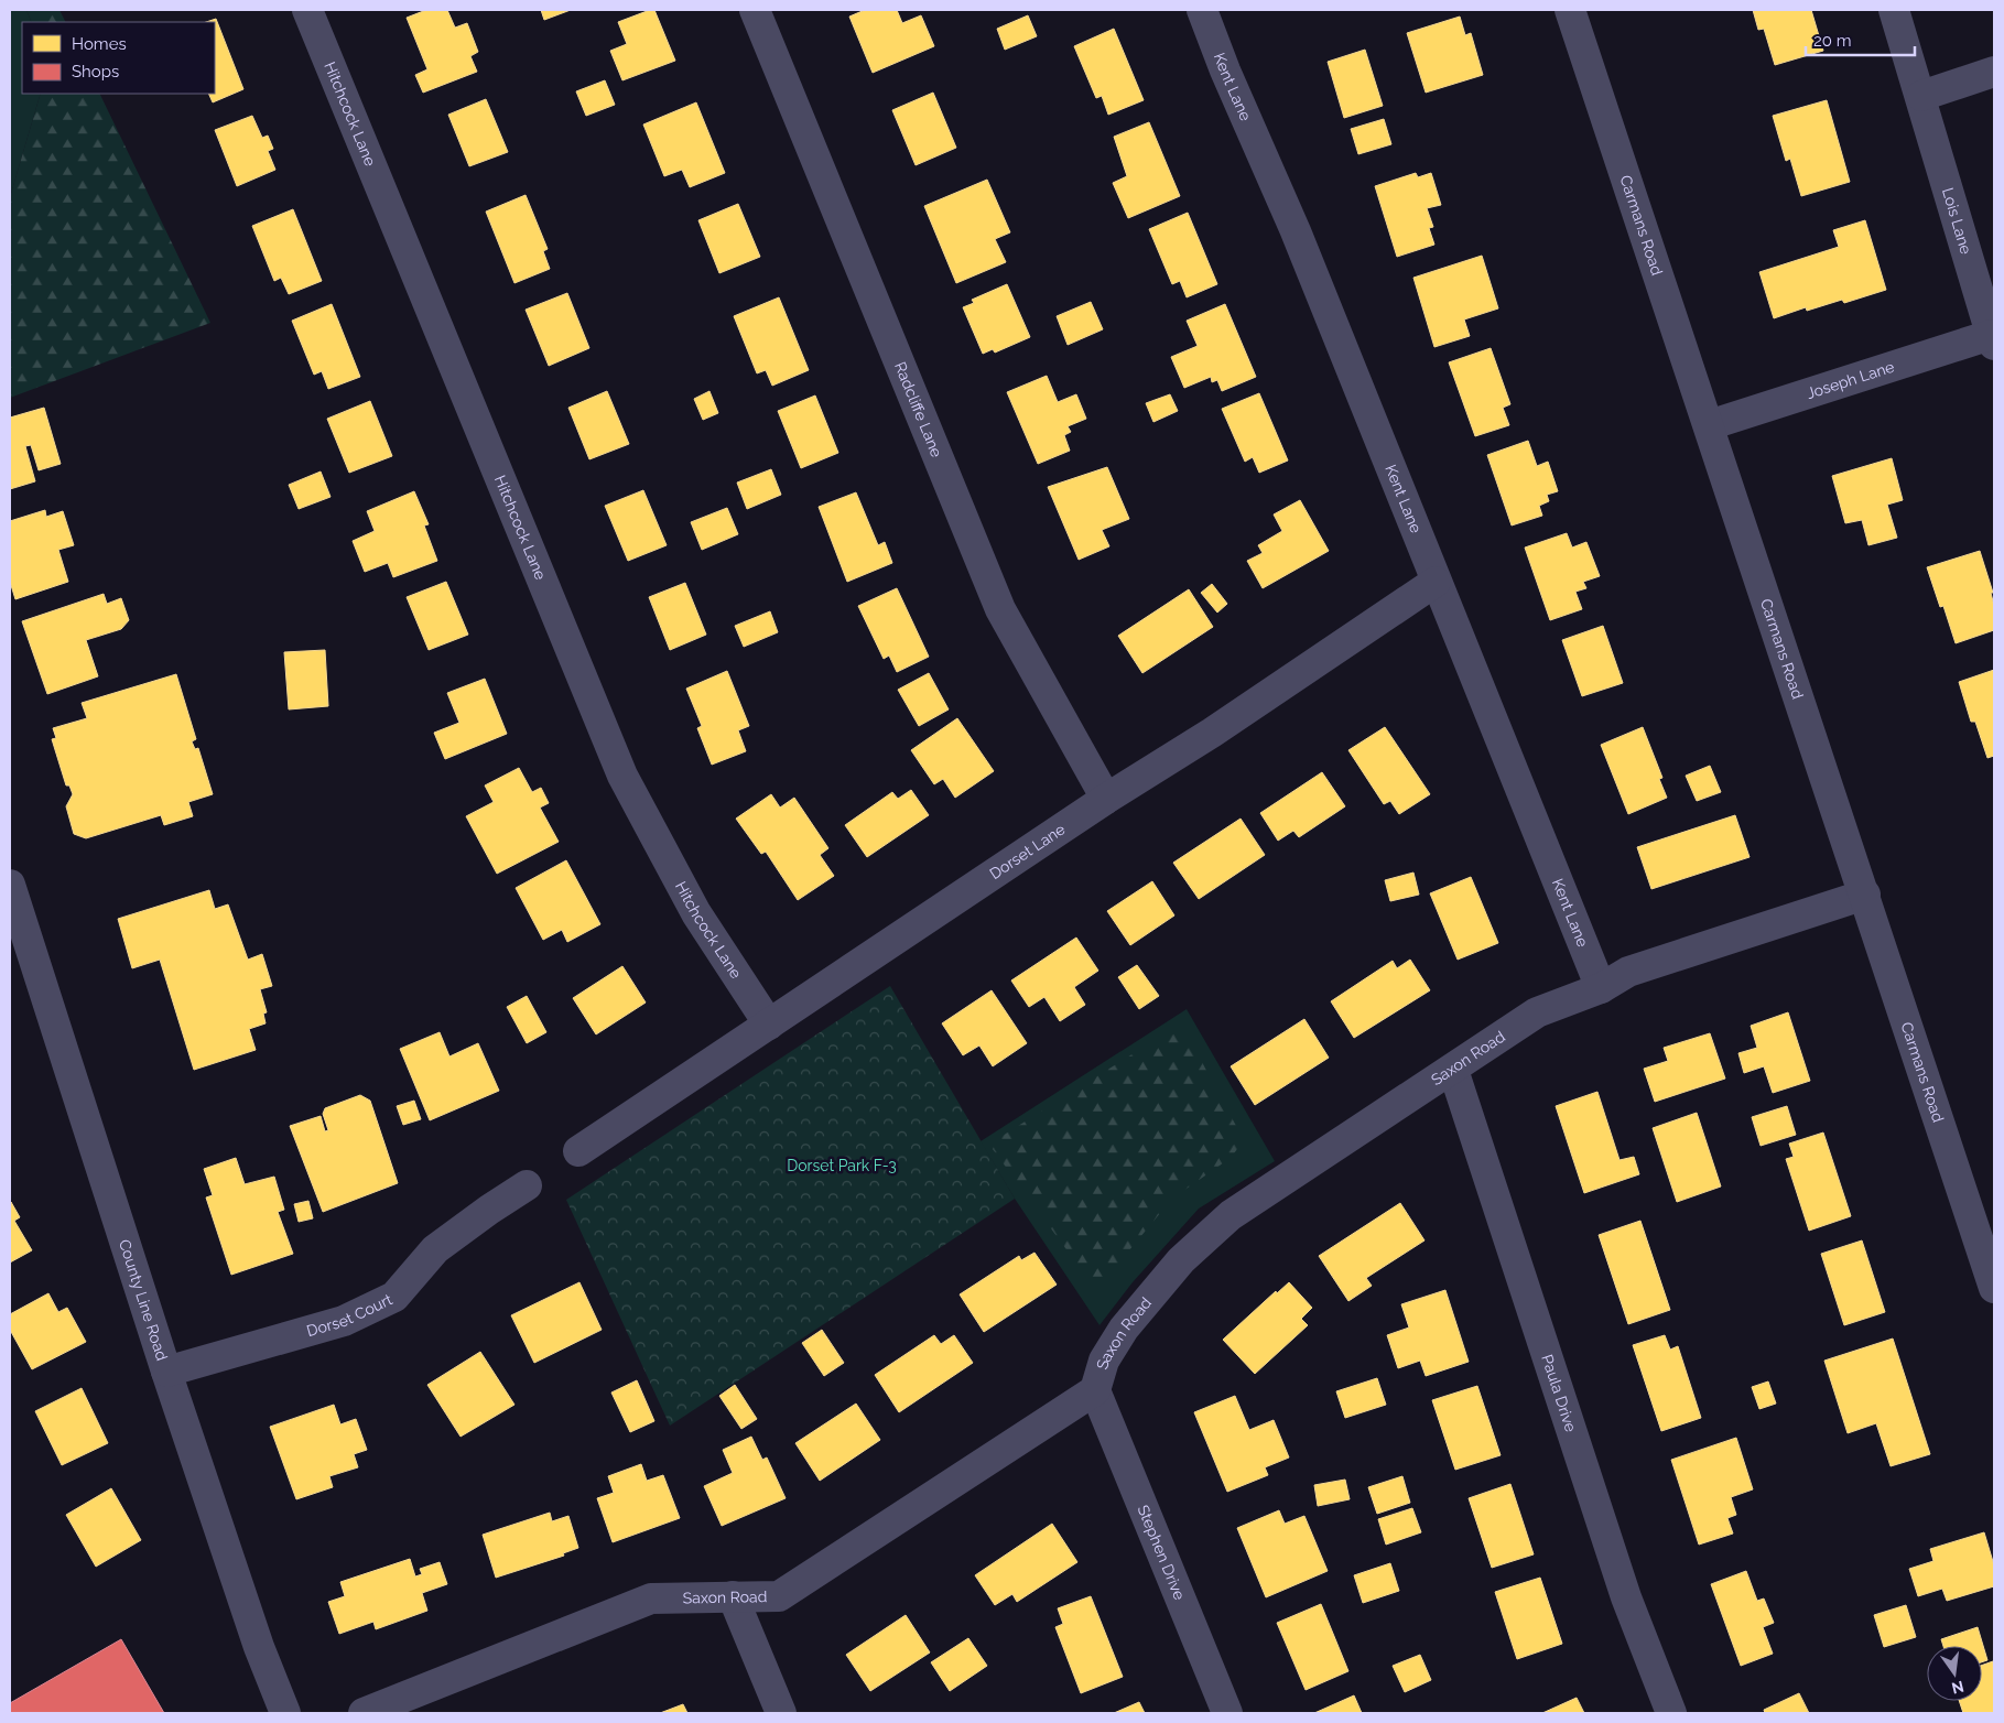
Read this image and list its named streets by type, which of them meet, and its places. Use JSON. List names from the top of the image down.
{
  "streets": {
    "street": [
      "Kent Lane",
      "Hitchcock Lane",
      "Lois Lane",
      "Carmans Road",
      "Joseph Lane",
      "Radcliffe Lane",
      "Dorset Lane",
      "Saxon Road",
      "County Line Road",
      "Dorset Court",
      "Paula Drive",
      "Stephen Drive"
    ]
  },
  "crossings": [
    ["Kent Lane", "Dorset Lane"],
    ["Kent Lane", "Saxon Road"],
    ["Hitchcock Lane", "Dorset Lane"],
    ["Lois Lane", "Joseph Lane"],
    ["Carmans Road", "Joseph Lane"],
    ["Carmans Road", "Saxon Road"],
    ["Radcliffe Lane", "Dorset Lane"],
    ["Saxon Road", "Paula Drive"],
    ["Saxon Road", "Stephen Drive"],
    ["County Line Road", "Dorset Court"]
  ],
  "parks": ["Dorset Park F-3"],
  "legend": ["Homes", "Shops"],
  "scale_bar": "20 m",
  "north": "bottom"
}
